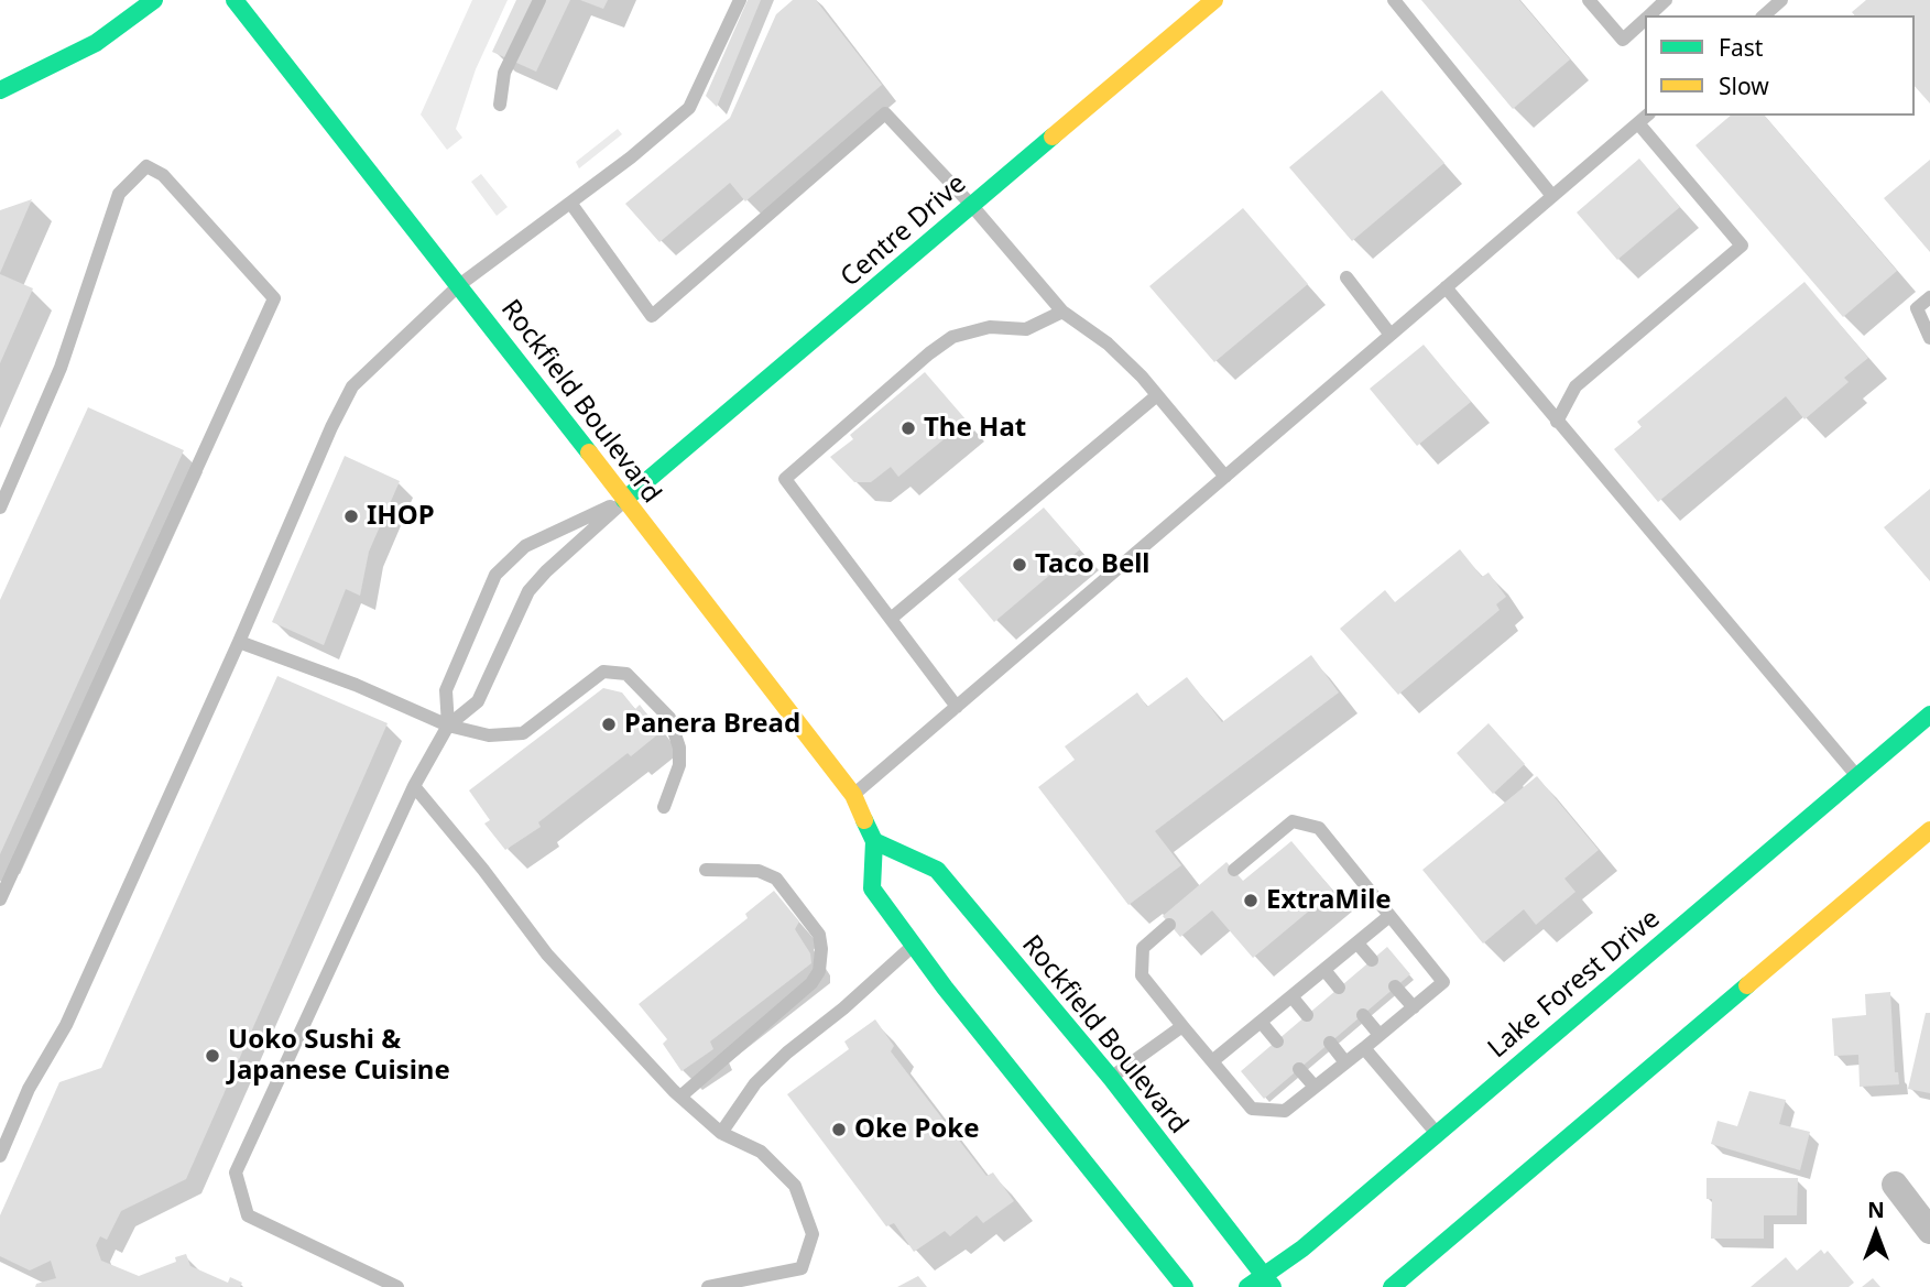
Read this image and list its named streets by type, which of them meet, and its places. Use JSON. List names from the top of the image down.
{
  "streets": {
    "main road": ["Centre Drive", "Rockfield Boulevard", "Lake Forest Drive"]
  },
  "crossings": [
    ["Centre Drive", "Rockfield Boulevard"],
    ["Rockfield Boulevard", "Lake Forest Drive"]
  ],
  "places": [
    "The Hat",
    "IHOP",
    "Taco Bell",
    "Panera Bread",
    "ExtraMile",
    "Uoko Sushi & Japanese Cuisine",
    "Oke Poke"
  ],
  "legend": ["Fast", "Slow"],
  "north": "top"
}
